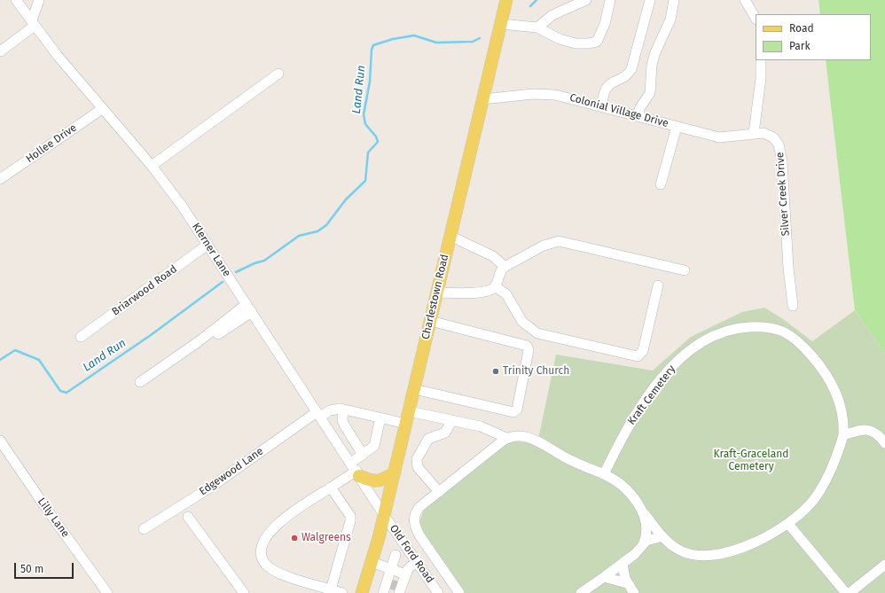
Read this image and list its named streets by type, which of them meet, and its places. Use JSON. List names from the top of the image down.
{
  "streets": {
    "main road": ["Charlestown Road"],
    "street": [
      "Colonial Village Drive",
      "Hollee Drive",
      "Silver Creek Drive",
      "Klerner Lane",
      "Briarwood Road",
      "Kraft Cemetery",
      "Edgewood Lane",
      "Lilly Lane",
      "Old Ford Road"
    ]
  },
  "crossings": [
    ["Colonial Village Drive", "Silver Creek Drive"],
    ["Colonial Village Drive", "Charlestown Road"],
    ["Hollee Drive", "Klerner Lane"],
    ["Klerner Lane", "Briarwood Road"],
    ["Klerner Lane", "Charlestown Road"],
    ["Klerner Lane", "Edgewood Lane"],
    ["Klerner Lane", "Old Ford Road"],
    ["Charlestown Road", "Old Ford Road"]
  ],
  "water": ["Land Run"],
  "parks": ["Kraft-Graceland Cemetery"],
  "places": ["Trinity Church", "Walgreens"],
  "legend": ["Road", "Park"],
  "scale_bar": "50 m"
}
